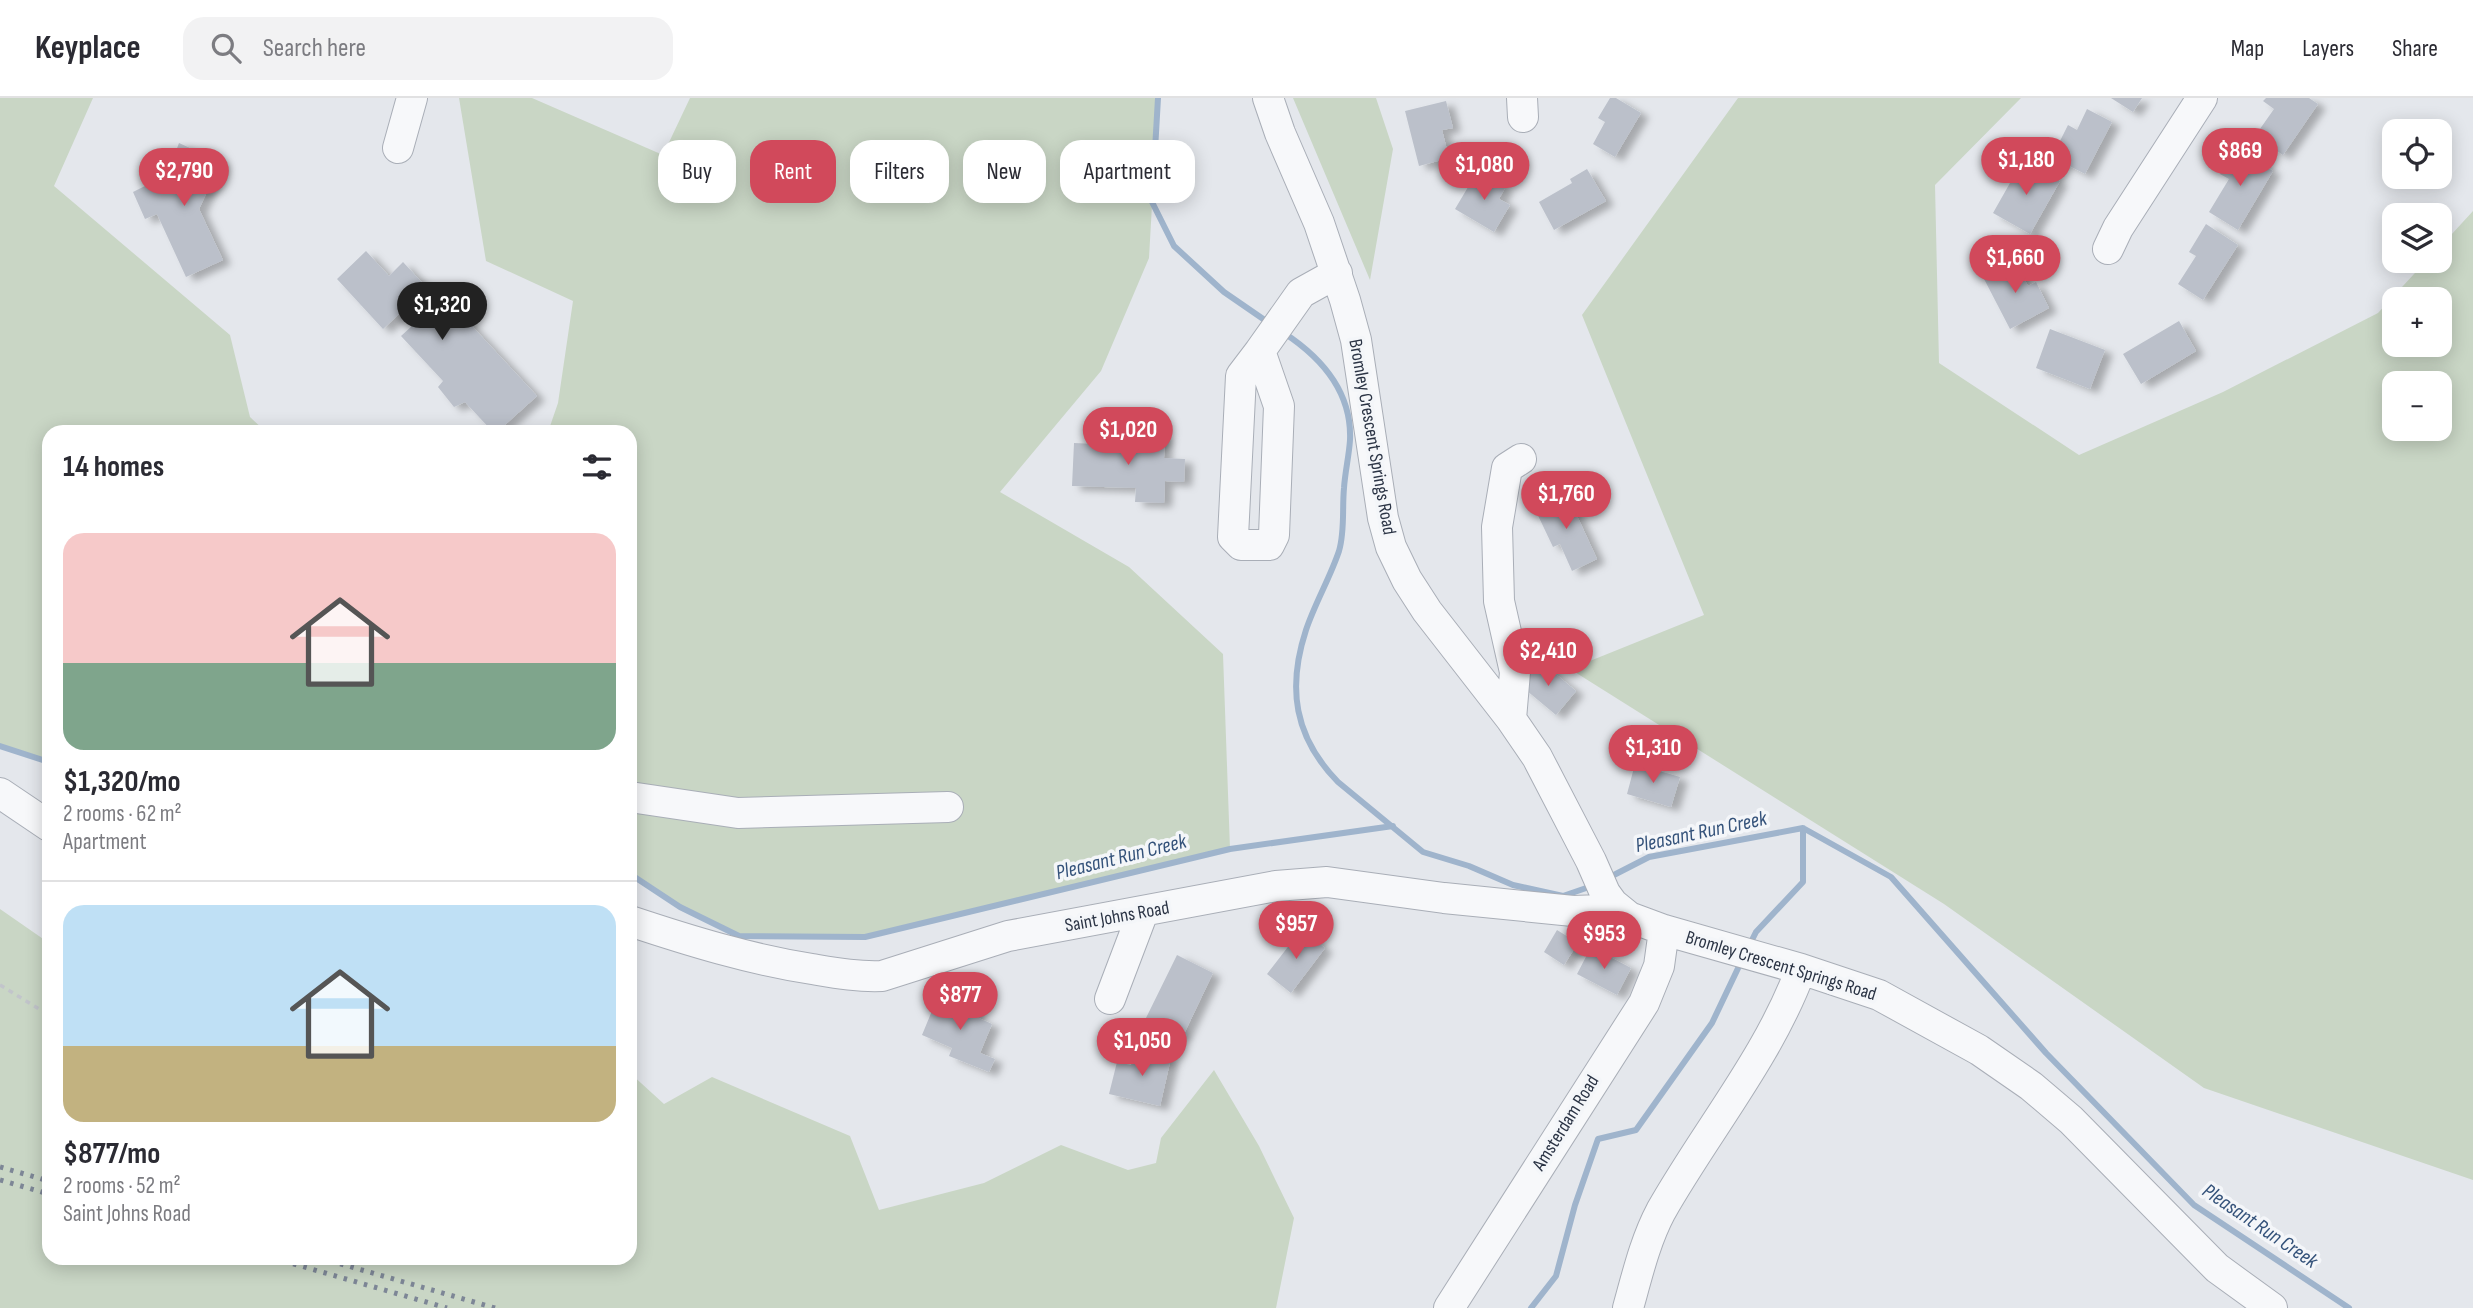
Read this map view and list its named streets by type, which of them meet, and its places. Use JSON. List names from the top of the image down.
{
  "streets": {
    "street": ["Bromley Crescent Springs Road", "Saint Johns Road", "Amsterdam Road"]
  },
  "crossings": [
    ["Bromley Crescent Springs Road", "Saint Johns Road"],
    ["Bromley Crescent Springs Road", "Amsterdam Road"]
  ],
  "water": ["Pleasant Run Creek"],
  "page": {
    "header": "Keyplace",
    "search": "Search here",
    "nav": ["Map", "Layers", "Share"],
    "map_buttons": ["+", "−"],
    "price": [
      "$869",
      "$1,180",
      "$1,080",
      "$2,790",
      "$1,660",
      "$1,320",
      "$1,020",
      "$1,760",
      "$2,410",
      "$1,310",
      "$957",
      "$953",
      "$877",
      "$1,050"
    ],
    "chip": [
      "Buy",
      "Rent",
      "Filters",
      "New",
      "Apartment"
    ],
    "heading": "14 homes",
    "list": [
      {
        "name": "$1,320/mo",
        "note": "2 rooms · 62 m² · Apartment"
      },
      {
        "name": "$877/mo",
        "note": "2 rooms · 52 m² · Saint Johns Road"
      }
    ]
  }
}
